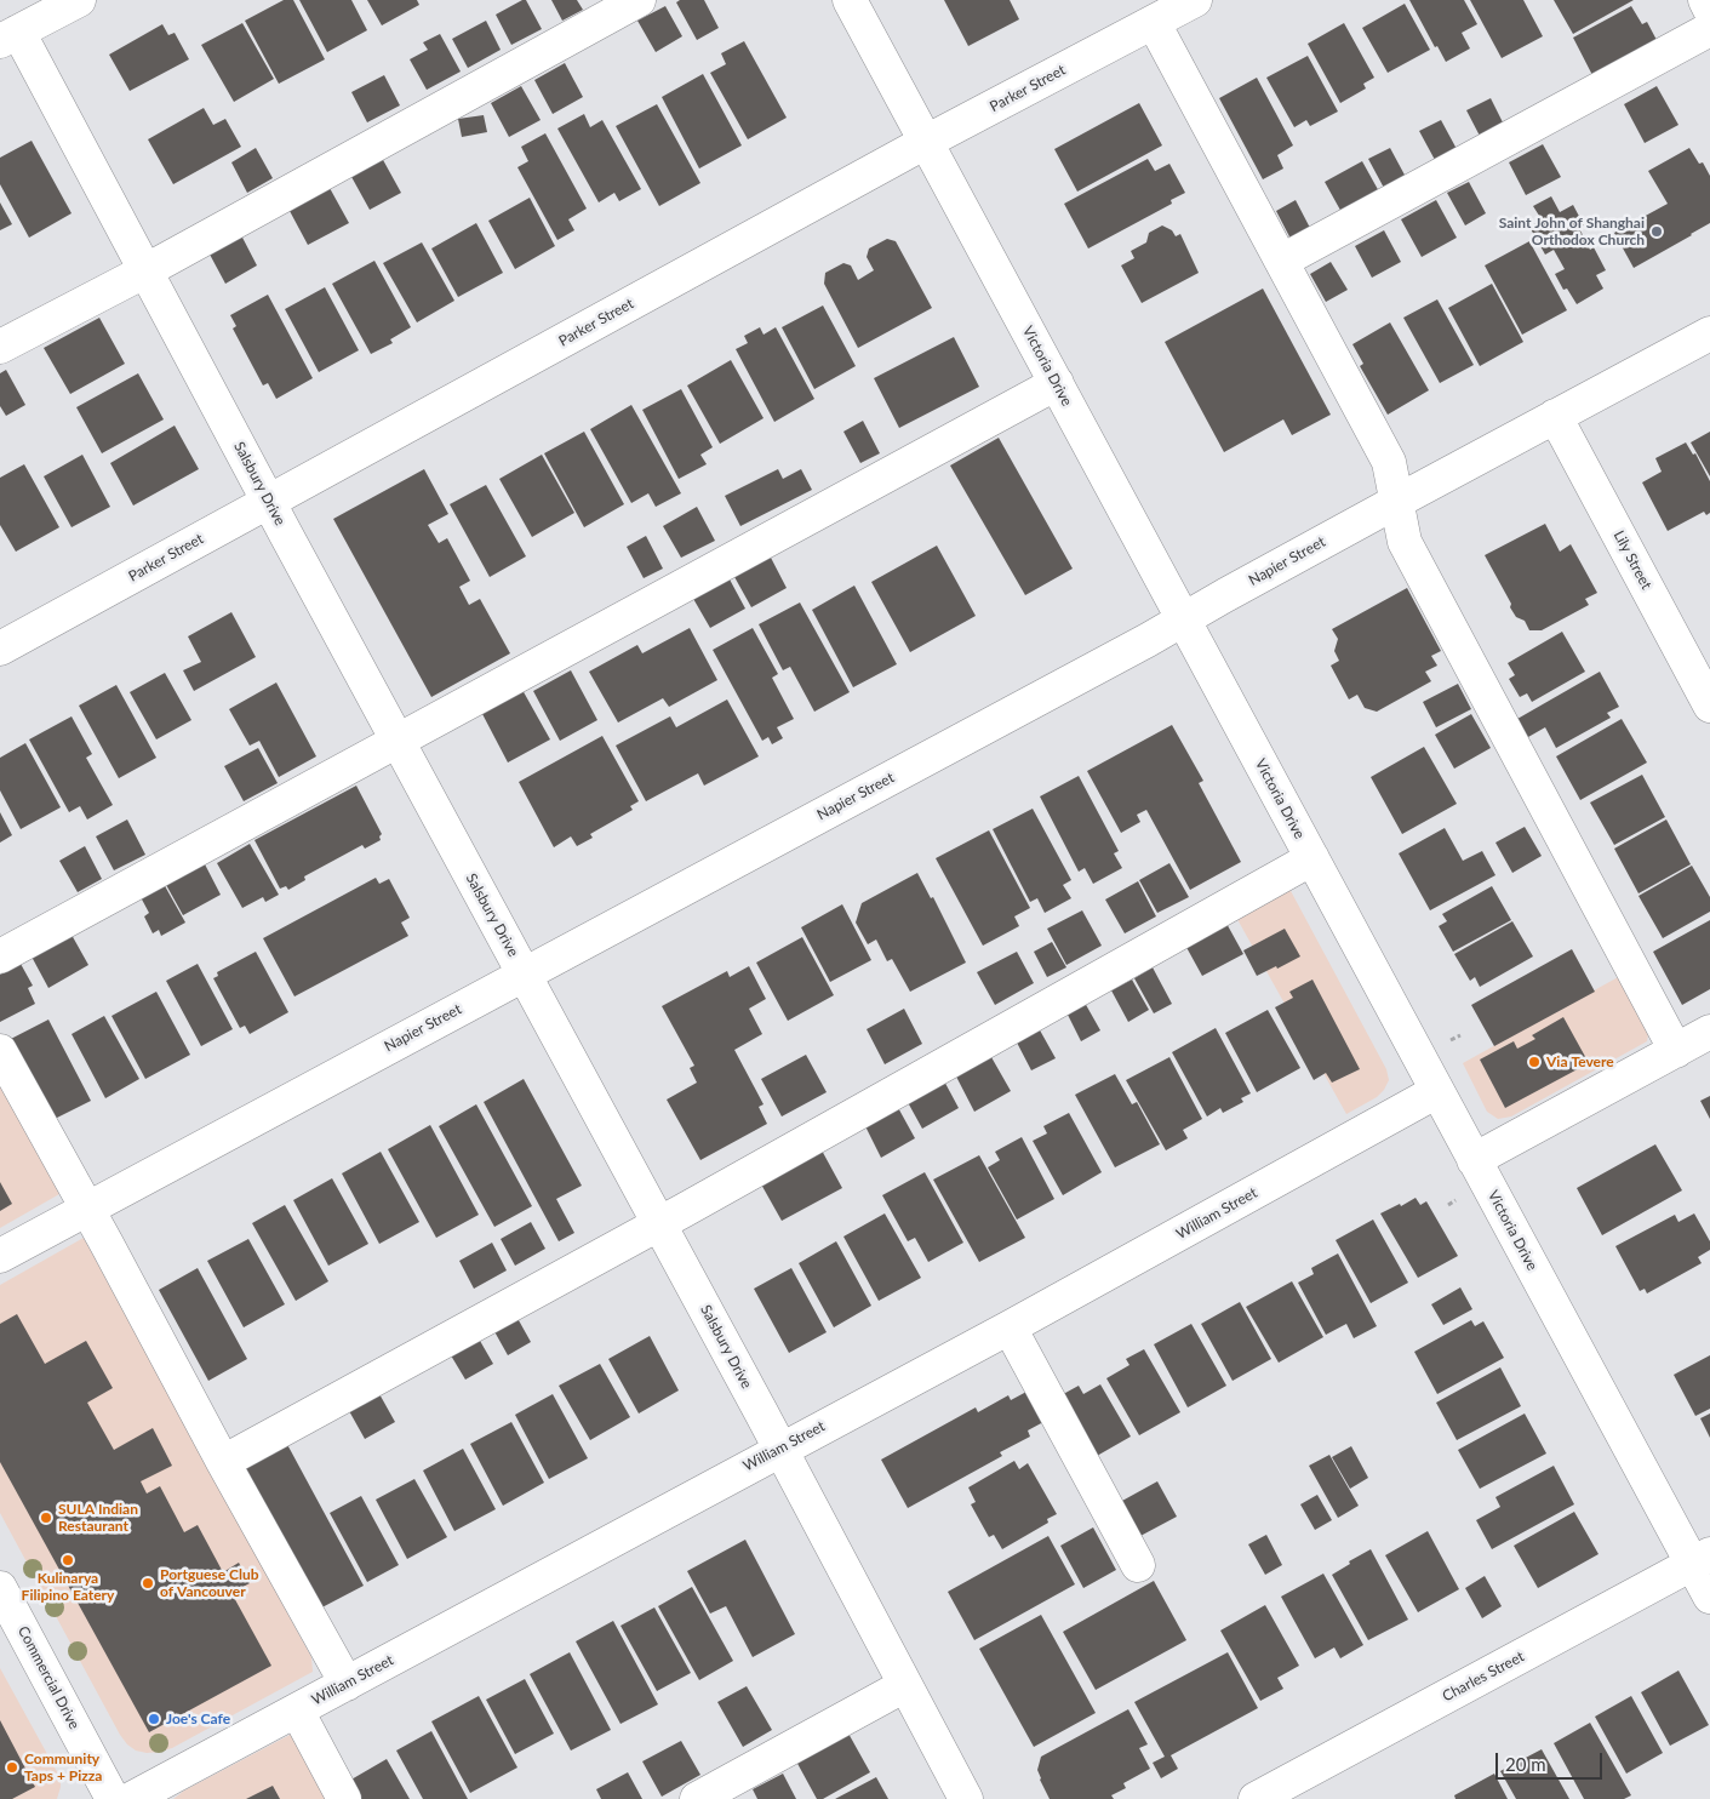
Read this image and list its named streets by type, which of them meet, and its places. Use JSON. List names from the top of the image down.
{
  "streets": {
    "street": [
      "Parker Street",
      "Victoria Drive",
      "Salsbury Drive",
      "Lily Street",
      "Napier Street",
      "William Street",
      "Charles Street",
      "Commercial Drive"
    ]
  },
  "crossings": [
    ["Parker Street", "Victoria Drive"],
    ["Parker Street", "Salsbury Drive"],
    ["Victoria Drive", "Napier Street"],
    ["Victoria Drive", "William Street"],
    ["Victoria Drive", "Charles Street"],
    ["Salsbury Drive", "Napier Street"],
    ["Salsbury Drive", "William Street"],
    ["Lily Street", "Napier Street"]
  ],
  "places": [
    "Saint John of Shanghai Orthodox Church",
    "Via Tevere",
    "SULA Indian Restaurant",
    "Kulinarya Filipino Eatery",
    "Portguese Club of Vancouver",
    "Joe's Cafe",
    "Community Taps + Pizza"
  ],
  "scale_bar": "20 m"
}
